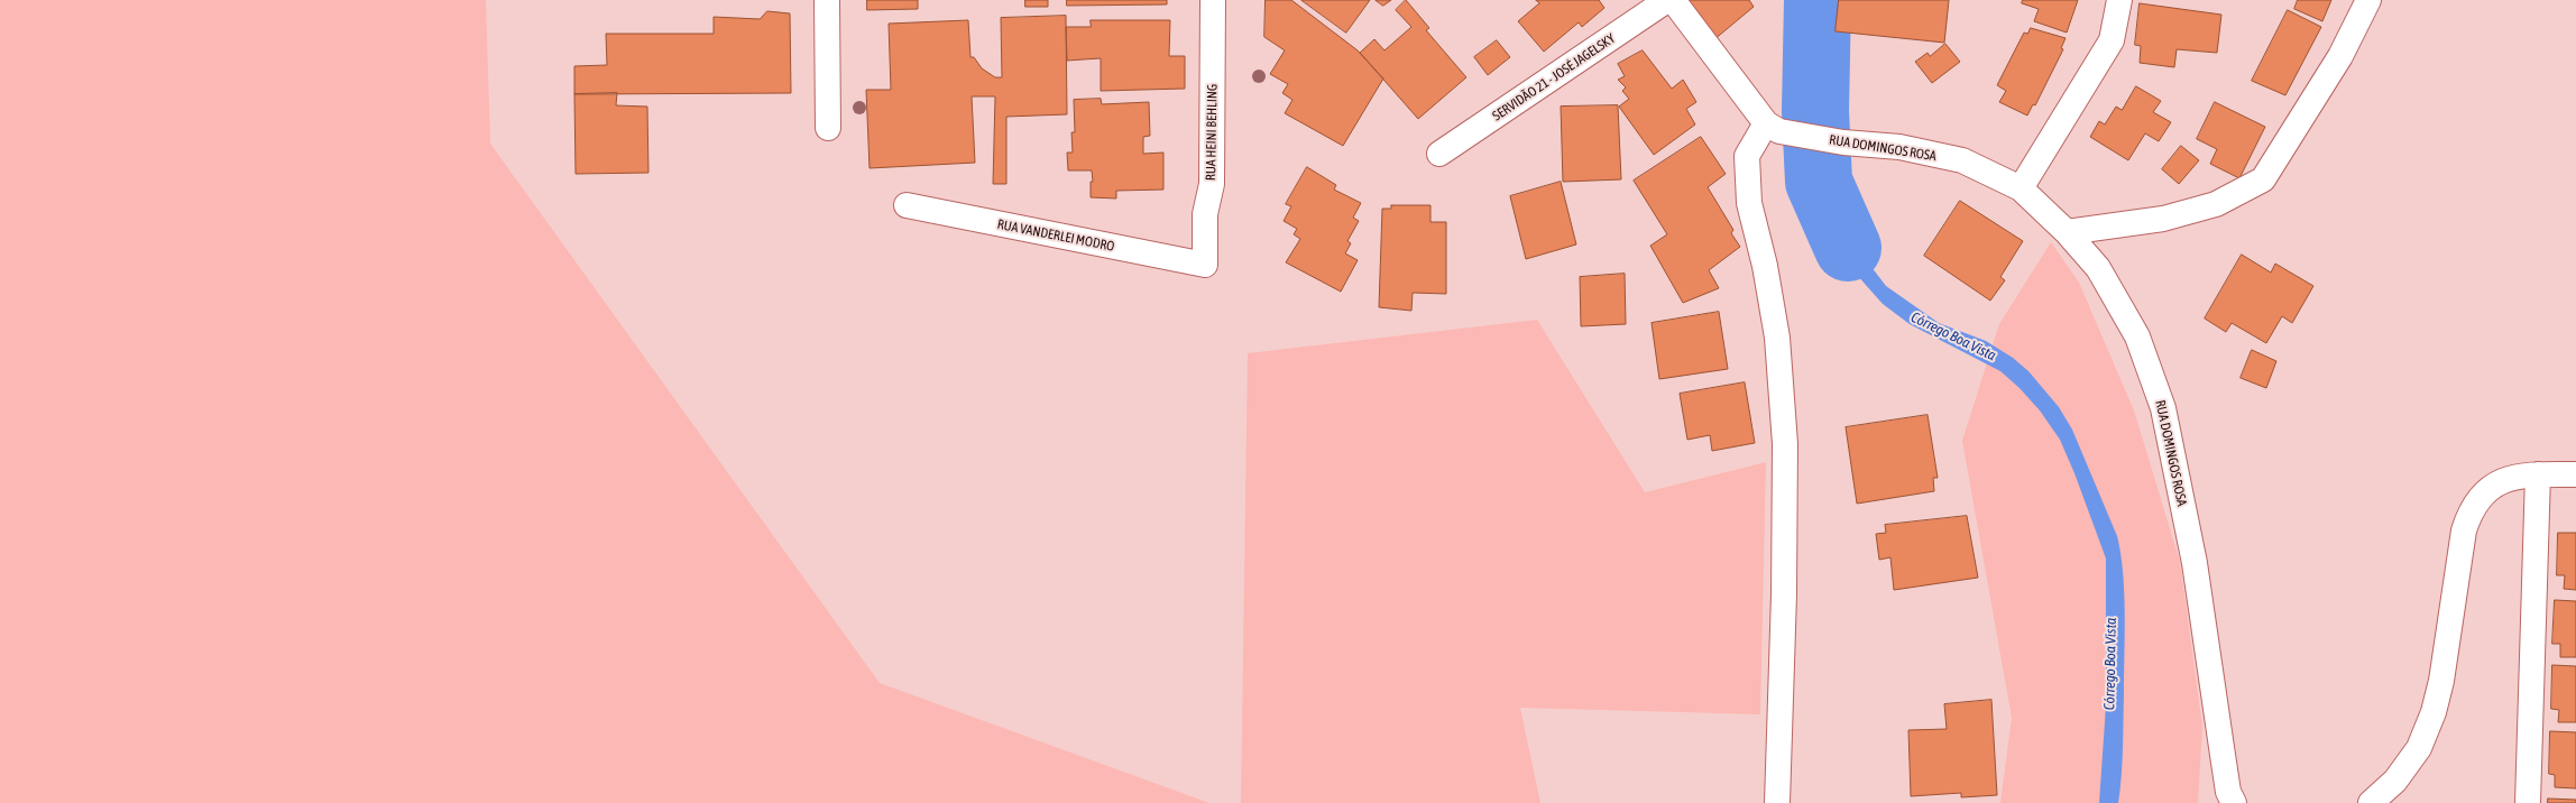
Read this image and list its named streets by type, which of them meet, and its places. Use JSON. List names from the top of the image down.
{
  "streets": {
    "street": [
      "SERVIDÃO 21 - JOSÉ JAGELSKY",
      "RUA HEINI BEHLING",
      "RUA DOMINGOS ROSA",
      "RUA VANDERLEI MODRO"
    ]
  },
  "crossings": [
    ["RUA HEINI BEHLING", "RUA VANDERLEI MODRO"]
  ],
  "water": ["Córrego Boa Vista"]
}
